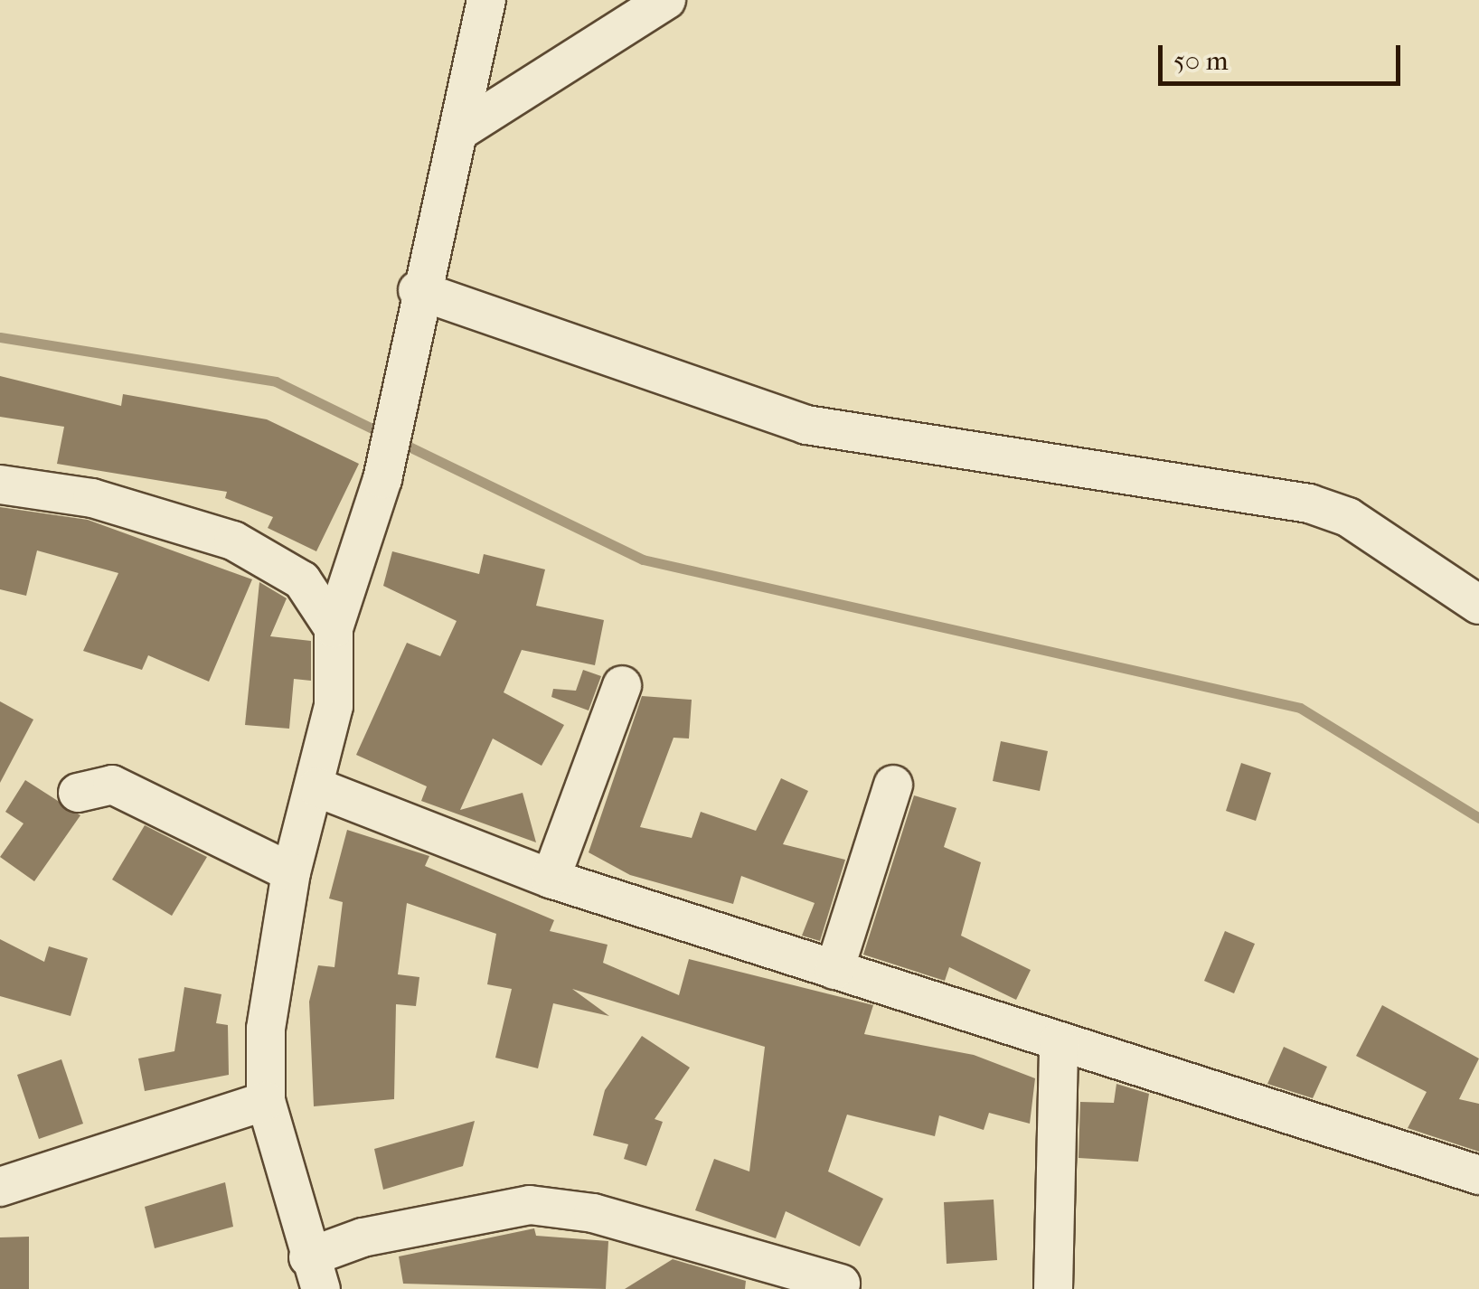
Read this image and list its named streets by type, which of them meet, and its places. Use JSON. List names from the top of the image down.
{
  "scale_bar": "50 m"
}
